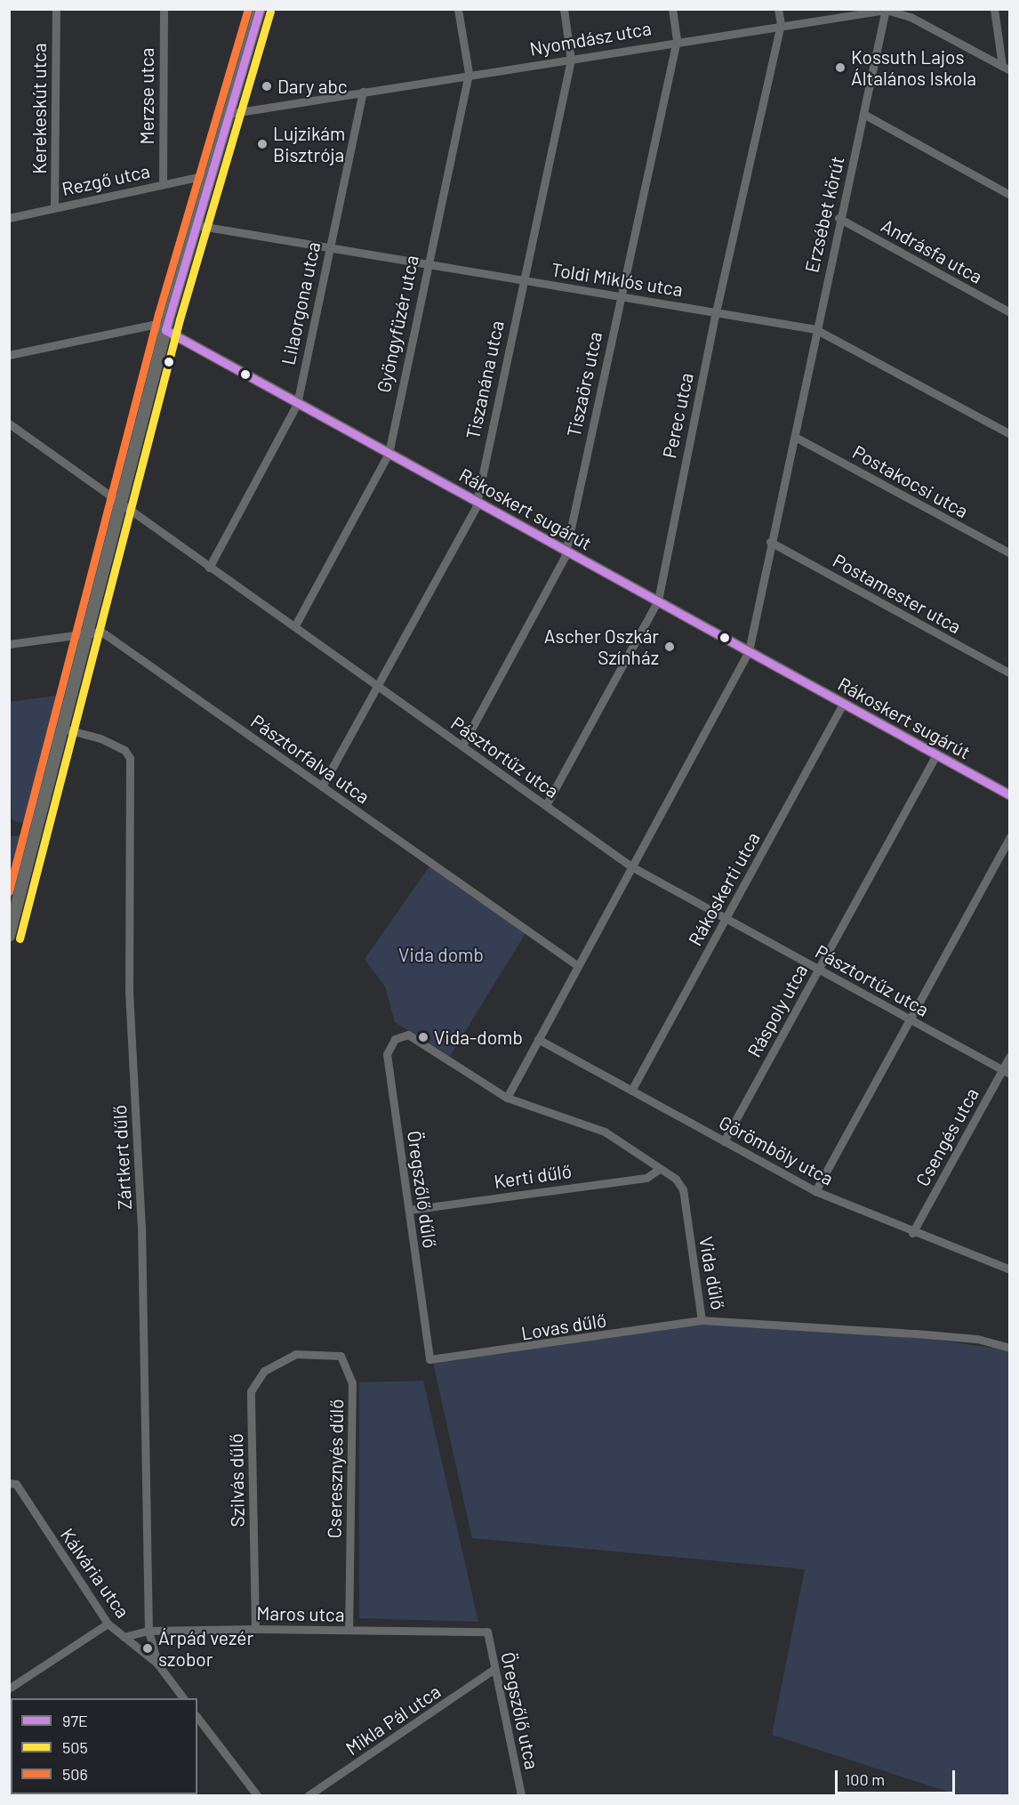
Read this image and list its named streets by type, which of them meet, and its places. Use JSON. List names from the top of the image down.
{
  "streets": {
    "street": [
      "Nyomdász utca",
      "Merzse utca",
      "Kerekeskút utca",
      "Rezgő utca",
      "Erzsébet körút",
      "Andrásfa utca",
      "Toldi Miklós utca",
      "Lilaorgona utca",
      "Gyöngyfüzér utca",
      "Tiszanána utca",
      "Tiszaörs utca",
      "Perec utca",
      "Postakocsi utca",
      "Rákoskert sugárút",
      "Postamester utca",
      "Pásztortűz utca",
      "Pásztorfalva utca",
      "Rákoskerti utca",
      "Ráspoly utca",
      "Csengés utca",
      "Görömböly utca",
      "Zártkert dűlő",
      "Kerti dűlő",
      "Öregszőlő dűlő",
      "Vida dűlő",
      "Lovas dűlő",
      "Cseresznyés dűlő",
      "Szilvás dűlő",
      "Kálvária utca",
      "Maros utca",
      "Öregszőlő utca",
      "Mikla Pál utca"
    ]
  },
  "crossings": [
    ["Nyomdász utca", "Erzsébet körút"],
    ["Nyomdász utca", "Lilaorgona utca"],
    ["Nyomdász utca", "Gyöngyfüzér utca"],
    ["Nyomdász utca", "Tiszanána utca"],
    ["Nyomdász utca", "Tiszaörs utca"],
    ["Nyomdász utca", "Perec utca"],
    ["Merzse utca", "Rezgő utca"],
    ["Kerekeskút utca", "Rezgő utca"],
    ["Erzsébet körút", "Andrásfa utca"],
    ["Erzsébet körút", "Toldi Miklós utca"],
    ["Erzsébet körút", "Postakocsi utca"],
    ["Erzsébet körút", "Rákoskert sugárút"],
    ["Erzsébet körút", "Postamester utca"],
    ["Erzsébet körút", "Pásztortűz utca"],
    ["Erzsébet körút", "Pásztorfalva utca"],
    ["Erzsébet körút", "Görömböly utca"],
    ["Erzsébet körút", "Vida dűlő"],
    ["Toldi Miklós utca", "Lilaorgona utca"],
    ["Toldi Miklós utca", "Gyöngyfüzér utca"],
    ["Toldi Miklós utca", "Tiszanána utca"],
    ["Toldi Miklós utca", "Tiszaörs utca"],
    ["Toldi Miklós utca", "Perec utca"],
    ["Lilaorgona utca", "Rákoskert sugárút"],
    ["Lilaorgona utca", "Pásztortűz utca"],
    ["Gyöngyfüzér utca", "Rákoskert sugárút"],
    ["Gyöngyfüzér utca", "Pásztortűz utca"],
    ["Tiszanána utca", "Rákoskert sugárút"],
    ["Tiszanána utca", "Pásztortűz utca"],
    ["Tiszanána utca", "Pásztorfalva utca"],
    ["Tiszaörs utca", "Rákoskert sugárút"],
    ["Tiszaörs utca", "Pásztortűz utca"],
    ["Perec utca", "Rákoskert sugárút"],
    ["Perec utca", "Pásztortűz utca"],
    ["Rákoskert sugárút", "Rákoskerti utca"],
    ["Rákoskert sugárút", "Ráspoly utca"],
    ["Pásztortűz utca", "Rákoskerti utca"],
    ["Pásztortűz utca", "Ráspoly utca"],
    ["Pásztortűz utca", "Csengés utca"],
    ["Rákoskerti utca", "Görömböly utca"],
    ["Ráspoly utca", "Görömböly utca"],
    ["Csengés utca", "Görömböly utca"],
    ["Zártkert dűlő", "Maros utca"],
    ["Kerti dűlő", "Öregszőlő dűlő"],
    ["Kerti dűlő", "Vida dűlő"],
    ["Öregszőlő dűlő", "Vida dűlő"],
    ["Öregszőlő dűlő", "Lovas dűlő"],
    ["Vida dűlő", "Lovas dűlő"],
    ["Cseresznyés dűlő", "Szilvás dűlő"],
    ["Cseresznyés dűlő", "Maros utca"],
    ["Szilvás dűlő", "Maros utca"],
    ["Kálvária utca", "Maros utca"],
    ["Maros utca", "Öregszőlő utca"],
    ["Öregszőlő utca", "Mikla Pál utca"]
  ],
  "parks": ["Vida domb"],
  "places": [
    "Kossuth Lajos Általános Iskola",
    "Dary abc",
    "Lujzikám Bisztrója",
    "Ascher Oszkár Színház",
    "Vida-domb",
    "Árpád vezér szobor"
  ],
  "lines": ["transit line 97E", "transit line 506", "transit line 505"],
  "legend": ["97E", "505", "506"],
  "scale_bar": "100 m"
}
